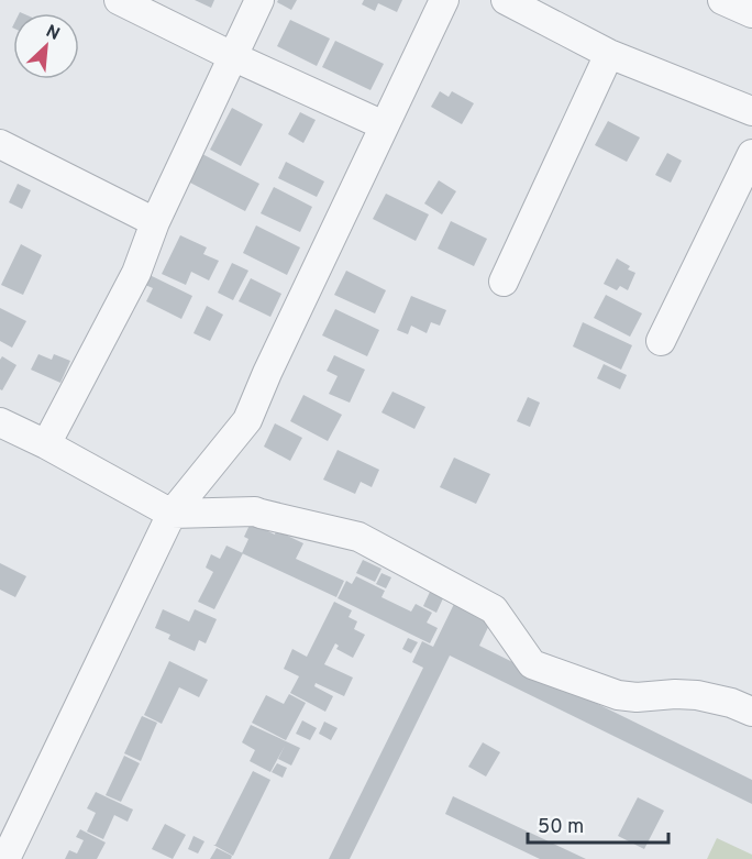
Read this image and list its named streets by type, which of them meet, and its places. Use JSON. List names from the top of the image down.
{
  "scale_bar": "50 m",
  "north": "top right"
}
